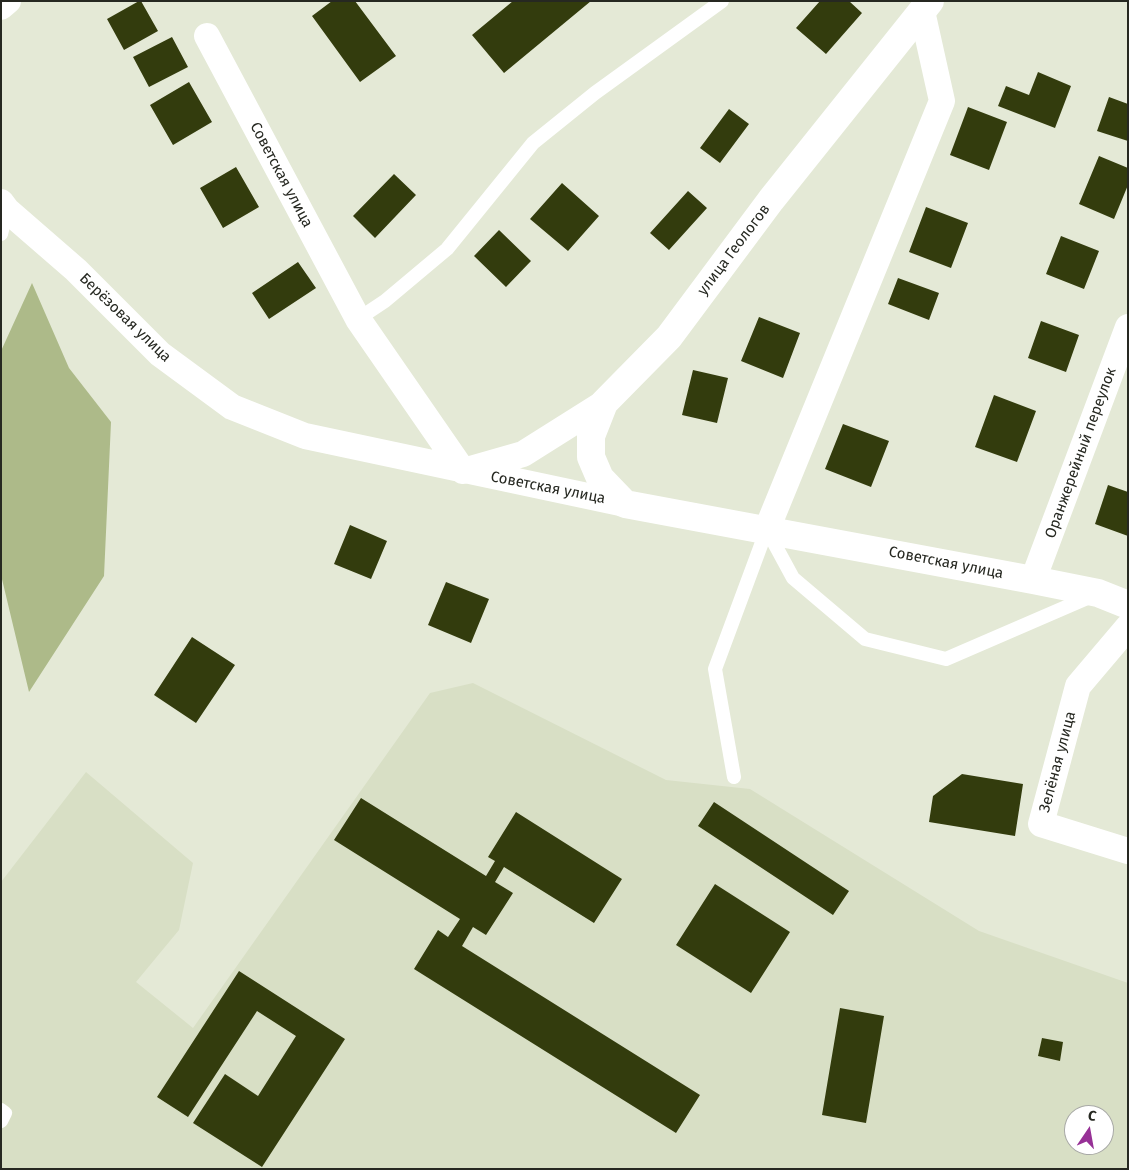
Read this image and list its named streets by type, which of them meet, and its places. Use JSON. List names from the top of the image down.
{
  "streets": {
    "street": [
      "Советская улица",
      "улица Геологов",
      "Берёзовая улица",
      "Оранжерейный переулок",
      "Зелёная улица"
    ]
  },
  "crossings": [
    ["Советская улица", "улица Геологов"],
    ["Советская улица", "Берёзовая улица"],
    ["Советская улица", "Оранжерейный переулок"]
  ],
  "north": "top"
}
